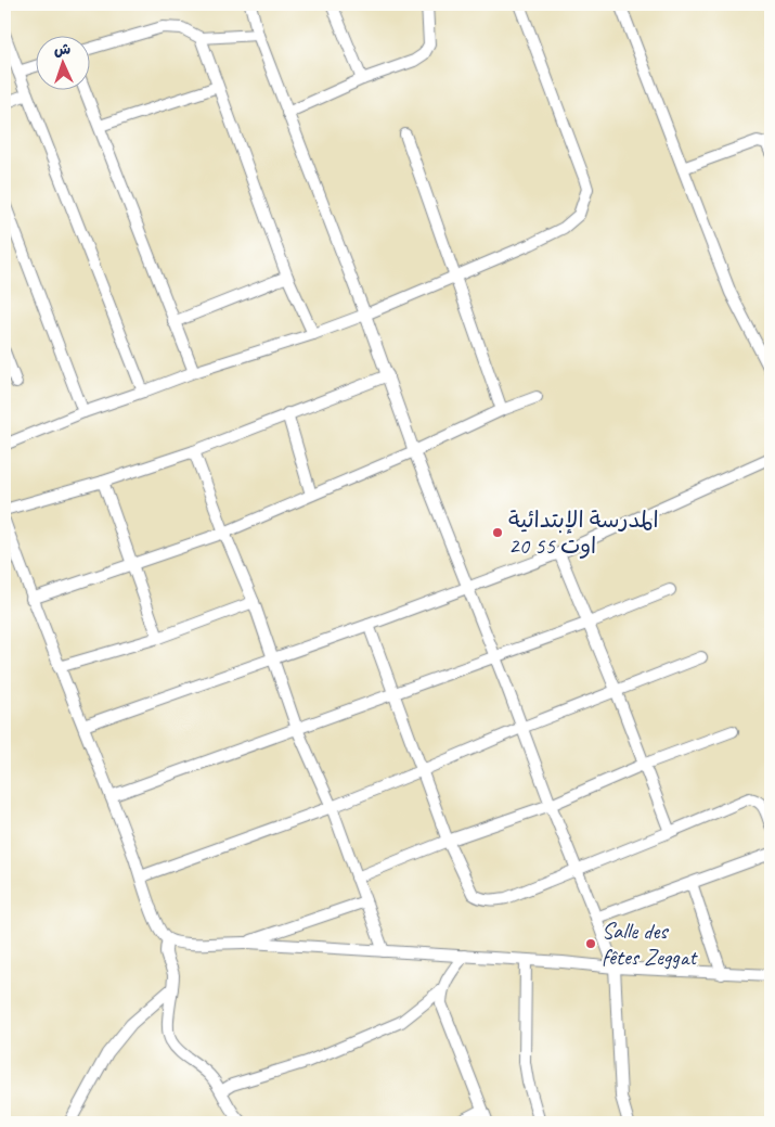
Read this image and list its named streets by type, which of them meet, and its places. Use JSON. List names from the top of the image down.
{
  "places": ["المدرسة الإبتدائية 20 اوت 55", "Salle des fêtes Zeggat"],
  "north": "top"
}
